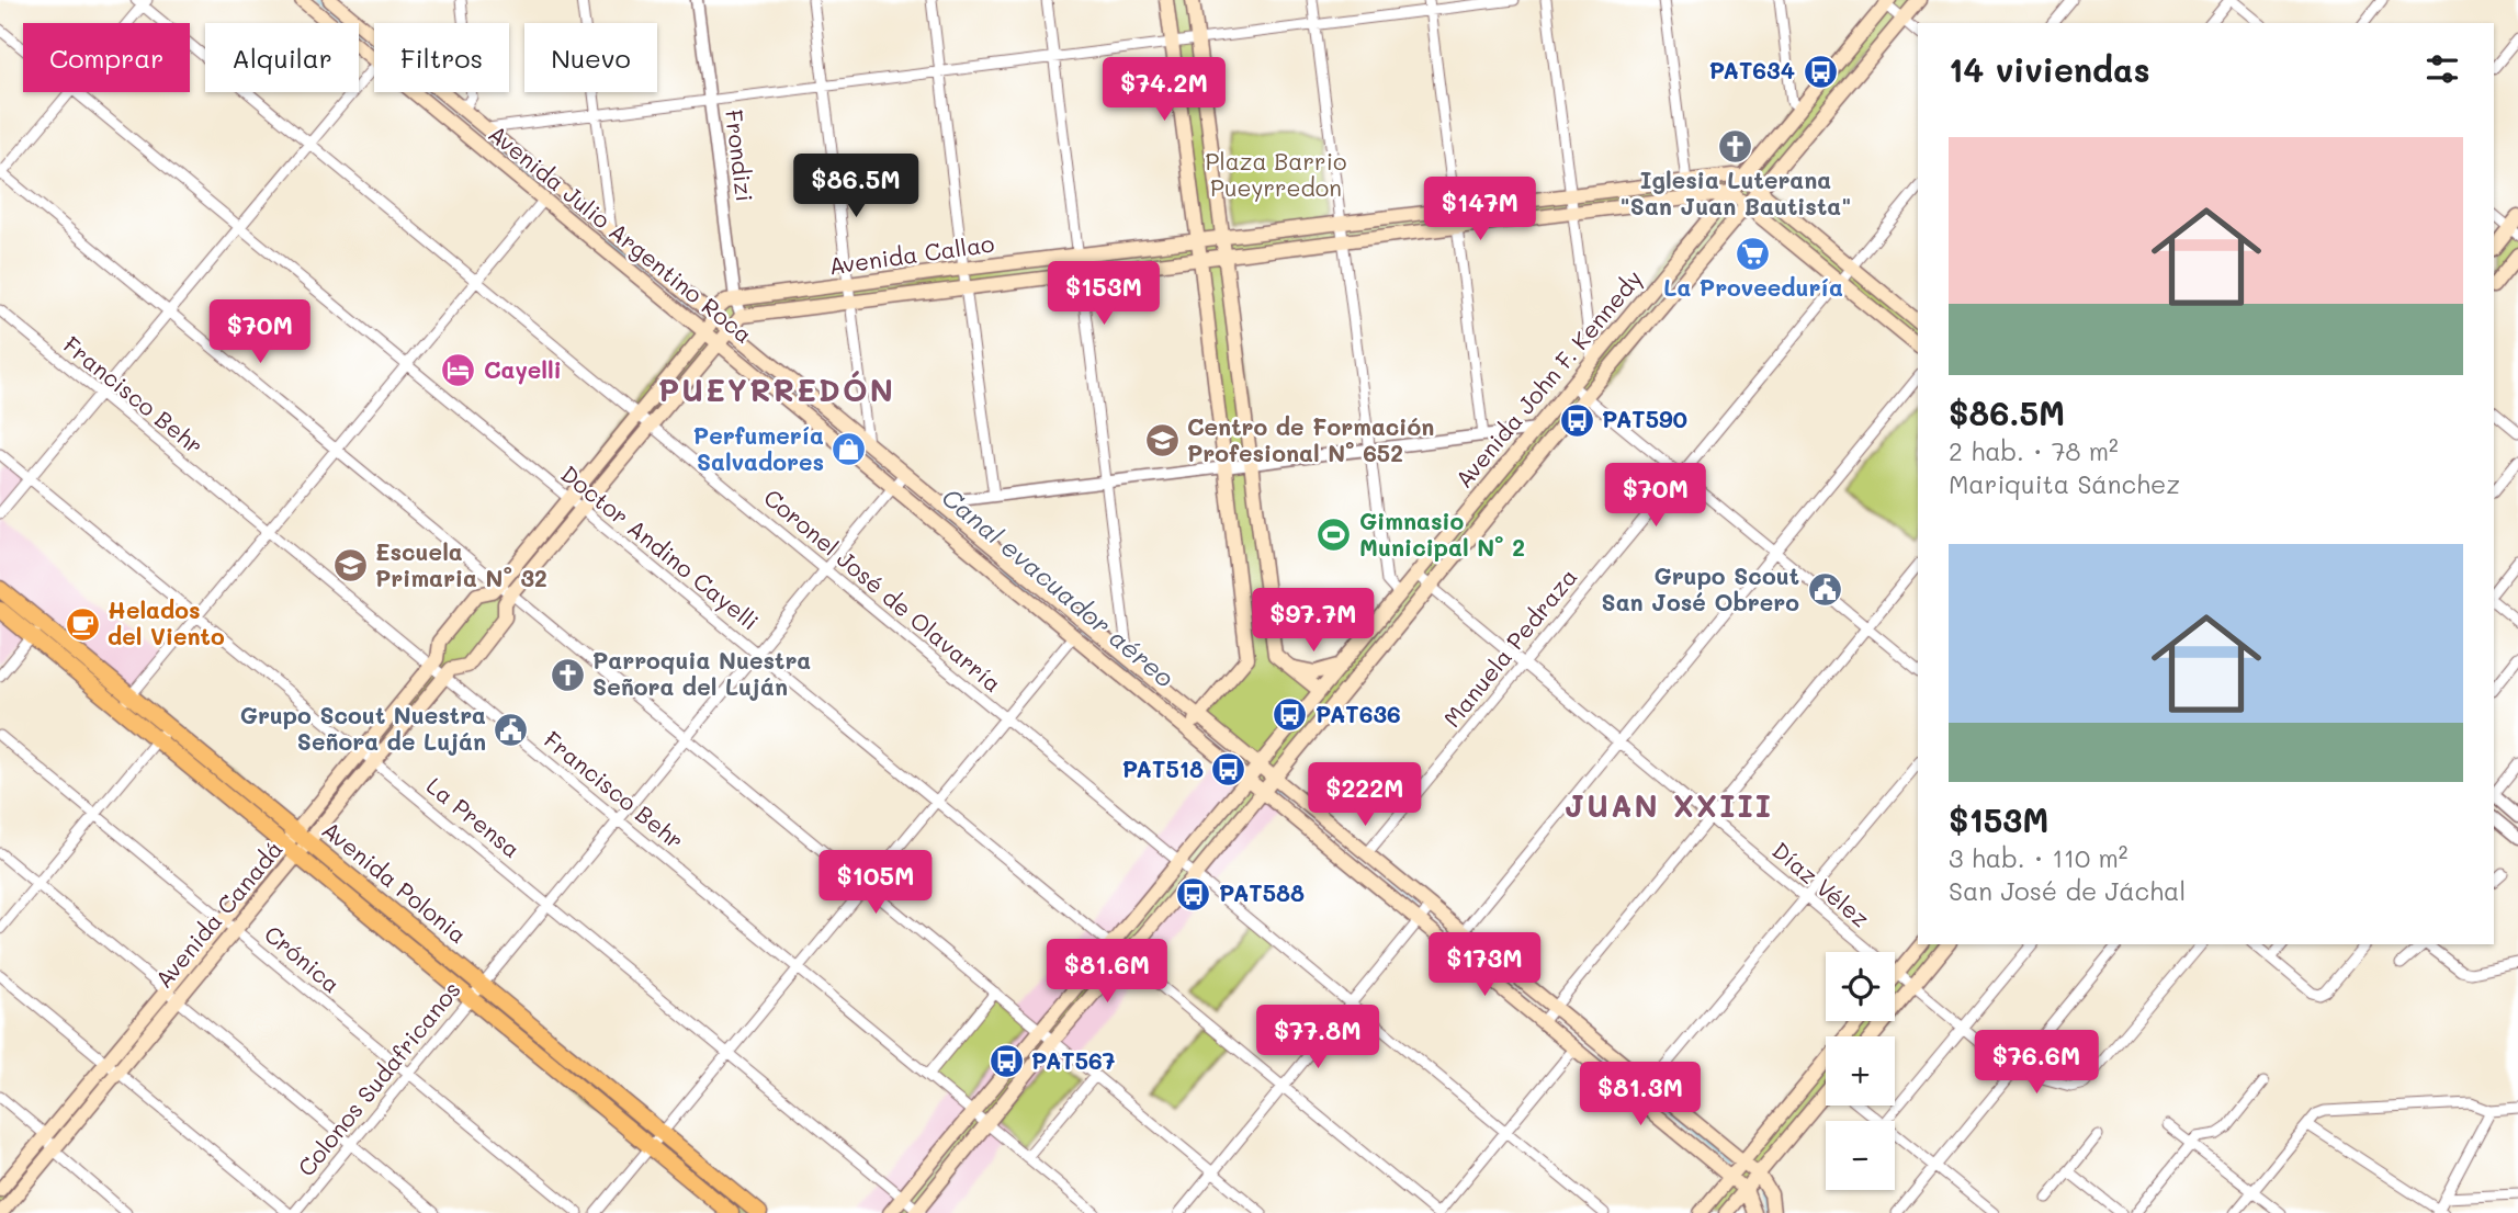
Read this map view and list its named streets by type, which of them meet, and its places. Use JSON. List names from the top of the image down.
{
  "streets": {
    "main road": [
      "Avenida Julio Argentino Roca",
      "Avenida Callao",
      "Avenida John F. Kennedy",
      "Avenida Polonia",
      "Avenida Canadá"
    ],
    "street": [
      "Frondizi",
      "Francisco Behr",
      "Doctor Andino Cayelli",
      "Coronel José de Olavarría",
      "Manuela Pedraza",
      "La Prensa",
      "Díaz Vélez",
      "Crónica",
      "Colonos Sudafricanos"
    ]
  },
  "crossings": [
    ["Frondizi", "Avenida Callao"],
    ["Avenida Julio Argentino Roca", "Avenida John F. Kennedy"],
    ["Avenida Julio Argentino Roca", "Manuela Pedraza"],
    ["Avenida Julio Argentino Roca", "Avenida Canadá"],
    ["Avenida Julio Argentino Roca", "Colonos Sudafricanos"],
    ["Avenida Callao", "Avenida John F. Kennedy"],
    ["Avenida John F. Kennedy", "Francisco Behr"],
    ["Avenida John F. Kennedy", "Doctor Andino Cayelli"],
    ["Avenida John F. Kennedy", "Coronel José de Olavarría"],
    ["Avenida John F. Kennedy", "La Prensa"],
    ["Avenida John F. Kennedy", "Díaz Vélez"],
    ["Francisco Behr", "Avenida Canadá"],
    ["Francisco Behr", "Colonos Sudafricanos"],
    ["Doctor Andino Cayelli", "Avenida Canadá"],
    ["Doctor Andino Cayelli", "Colonos Sudafricanos"],
    ["Coronel José de Olavarría", "Avenida Canadá"],
    ["Coronel José de Olavarría", "Colonos Sudafricanos"],
    ["Manuela Pedraza", "Díaz Vélez"],
    ["La Prensa", "Avenida Canadá"],
    ["La Prensa", "Colonos Sudafricanos"],
    ["Avenida Polonia", "Avenida Canadá"],
    ["Avenida Polonia", "Colonos Sudafricanos"],
    ["Avenida Canadá", "Crónica"],
    ["Crónica", "Colonos Sudafricanos"]
  ],
  "districts": ["PUEYRREDÓN", "JUAN XXIII"],
  "water": ["Canal evacuador aéreo"],
  "parks": ["Plaza Barrio Pueyrredon"],
  "places": {
    "bus stop": [
      "PAT634",
      "PAT590",
      "PAT636",
      "PAT518",
      "PAT588",
      "PAT567"
    ],
    "church": ["Iglesia Luterana \"San Juan Bautista\"", "Parroquia Nuestra Señora del Luján"],
    "supermarket": ["La Proveeduría"],
    "hotel": ["Cayelli"],
    "school or university": ["Centro de Formación Profesional N° 652", "Escuela Primaria N° 32"],
    "shop": ["Perfumería Salvadores"],
    "sports": ["Gimnasio Municipal N° 2"],
    "public building": ["Grupo Scout San José Obrero", "Grupo Scout Nuestra Señora de Luján"],
    "cafe": ["Helados del Viento"]
  },
  "page": {
    "chip": [
      "Comprar",
      "Alquilar",
      "Filtros",
      "Nuevo"
    ],
    "heading": "14 viviendas",
    "price": [
      "$74.2M",
      "$86.5M",
      "$147M",
      "$153M",
      "$70M",
      "$70M",
      "$97.7M",
      "$222M",
      "$105M",
      "$173M",
      "$81.6M",
      "$77.8M",
      "$76.6M",
      "$81.3M"
    ],
    "list": [
      {
        "name": "$86.5M",
        "note": "2 hab. · 78 m² · Mariquita Sánchez"
      },
      {
        "name": "$153M",
        "note": "3 hab. · 110 m² · San José de Jáchal"
      }
    ],
    "map_buttons": ["+", "−"]
  }
}
